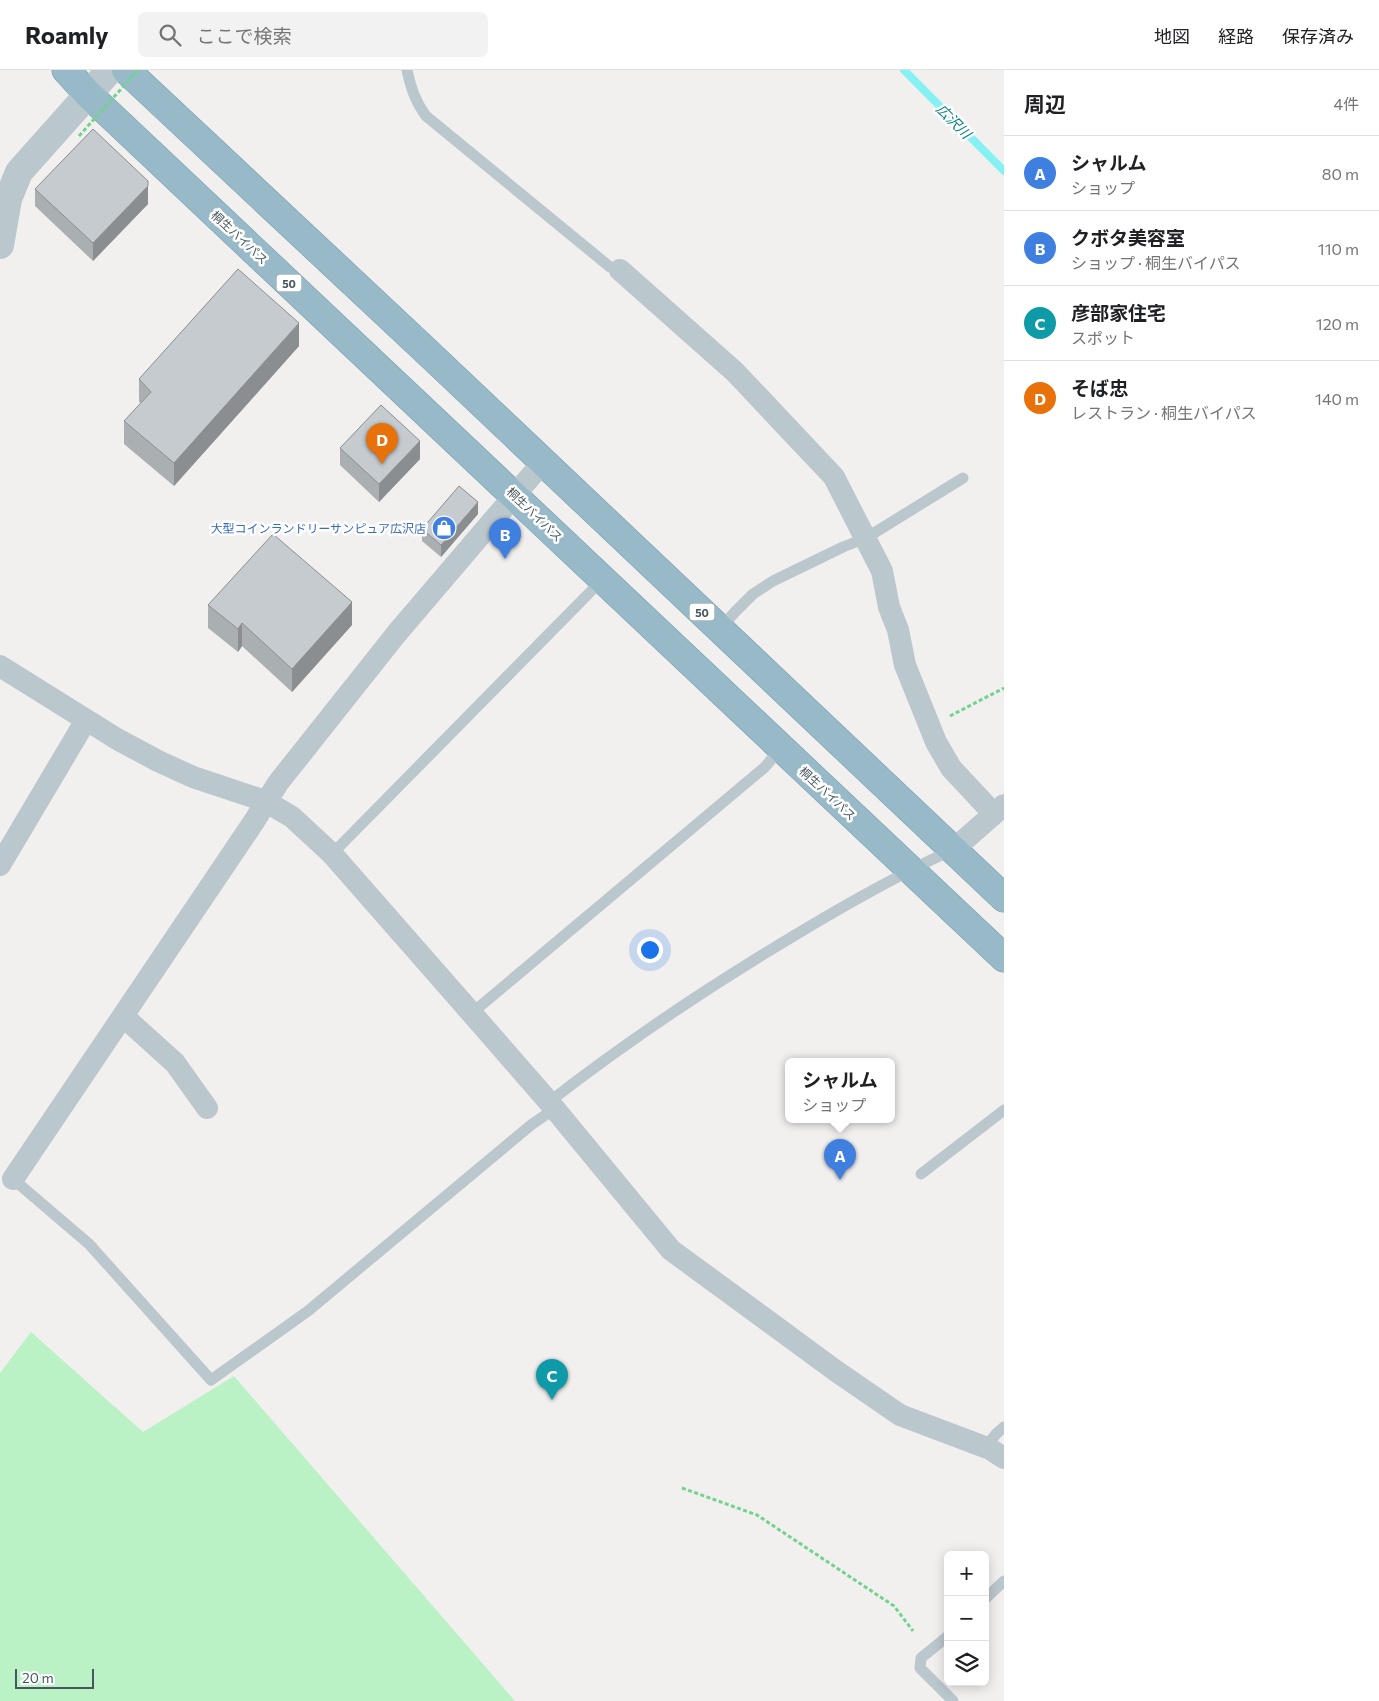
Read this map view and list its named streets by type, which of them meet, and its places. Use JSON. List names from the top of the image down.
{
  "streets": {
    "highway": ["桐生バイパス", "50"]
  },
  "water": ["広沢川"],
  "places": {
    "shop": ["大型コインランドリーサンピュア広沢店"]
  },
  "scale_bar": "20 m",
  "page": {
    "header": "Roamly",
    "search": "ここで検索",
    "nav": ["地図", "経路", "保存済み"],
    "heading": ["周辺", "4件"],
    "list": [
      {
        "mark": "A",
        "name": "シャルム",
        "note": "ショップ",
        "value": "80 m"
      },
      {
        "mark": "B",
        "name": "クボタ美容室",
        "note": "ショップ · 桐生バイパス",
        "value": "110 m"
      },
      {
        "mark": "C",
        "name": "彦部家住宅",
        "note": "スポット",
        "value": "120 m"
      },
      {
        "mark": "D",
        "name": "そば忠",
        "note": "レストラン · 桐生バイパス",
        "value": "140 m"
      }
    ],
    "pins": [
      "D",
      "B",
      "A",
      "C"
    ],
    "popup": ["シャルム", "ショップ"],
    "map_buttons": ["+", "−"],
    "scale": "20 m"
  }
}
